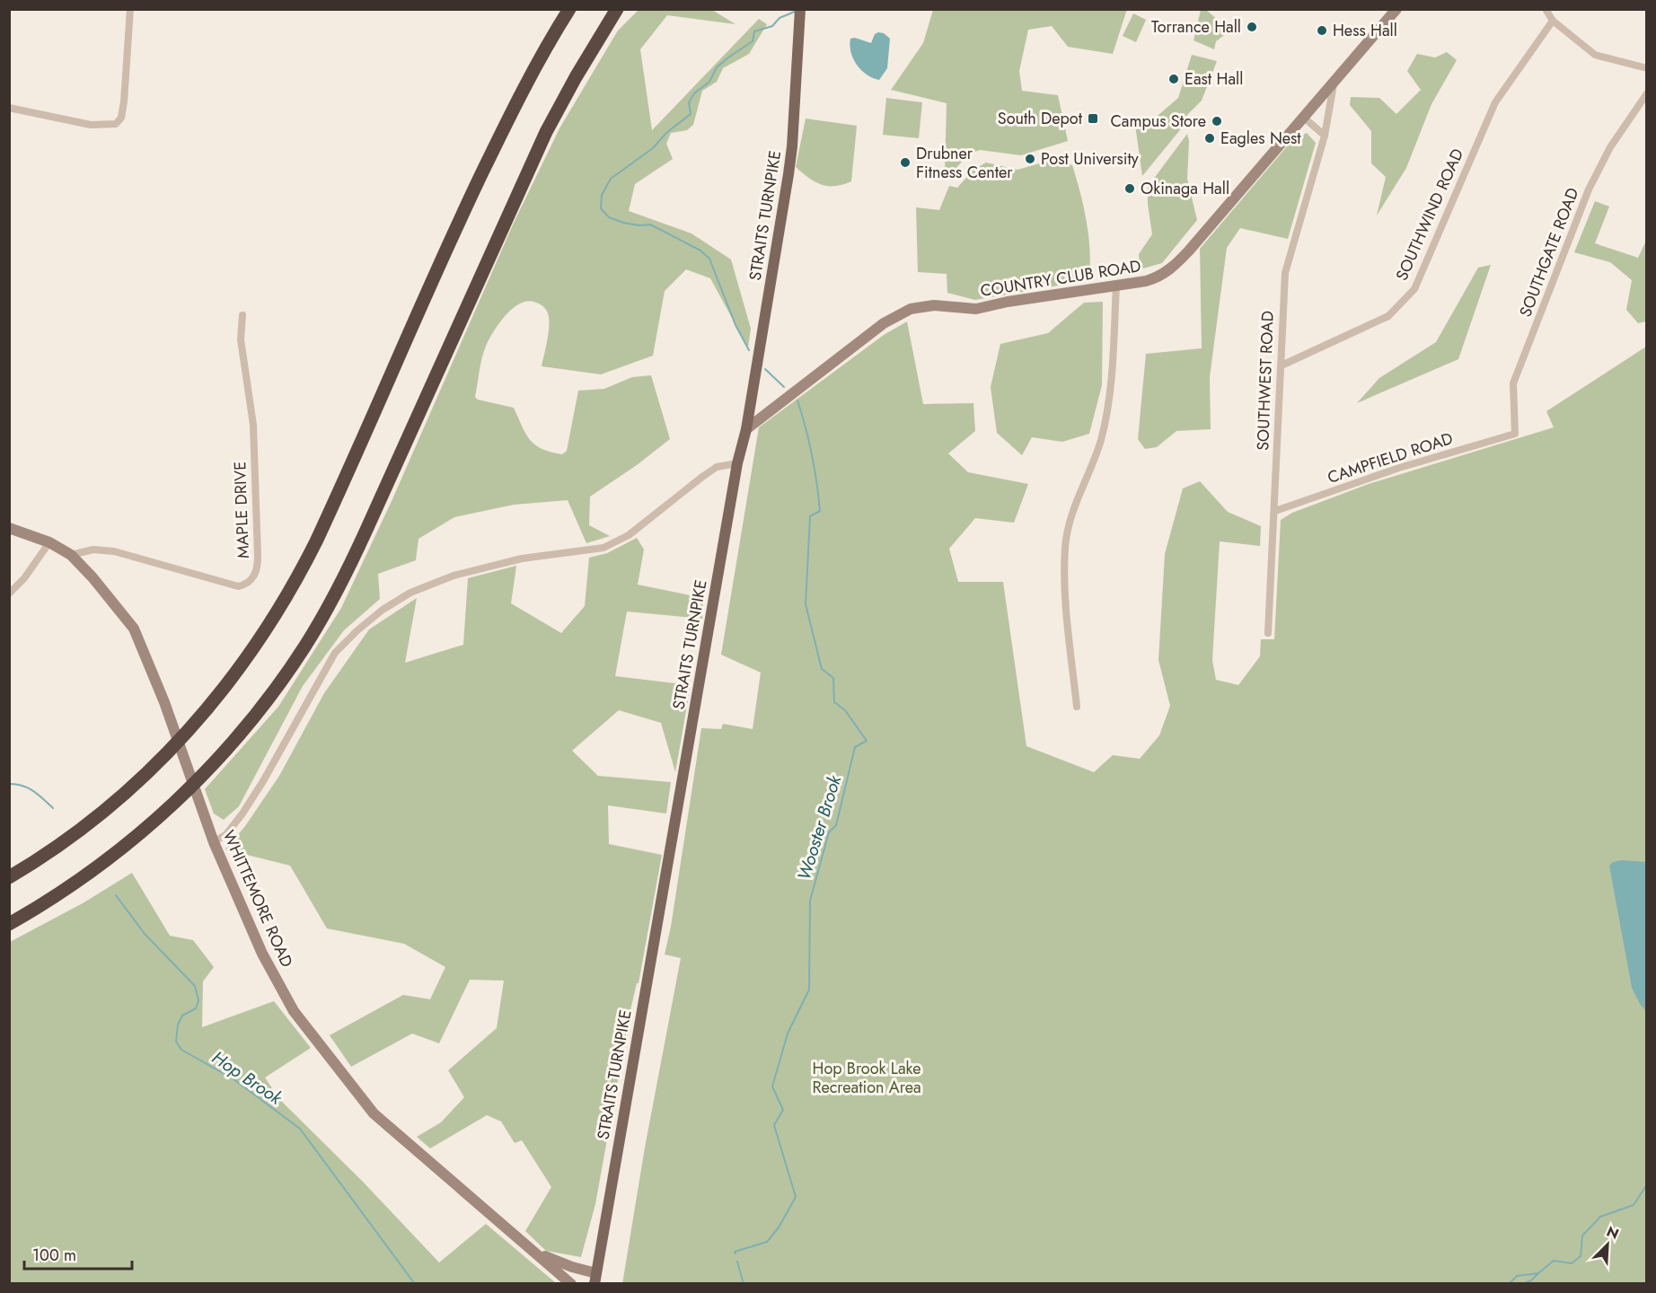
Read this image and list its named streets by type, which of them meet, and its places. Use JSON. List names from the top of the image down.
{
  "streets": {
    "main road": ["STRAITS TURNPIKE", "COUNTRY CLUB ROAD", "WHITTEMORE ROAD"],
    "street": [
      "SOUTHWIND ROAD",
      "SOUTHGATE ROAD",
      "SOUTHWEST ROAD",
      "CAMPFIELD ROAD",
      "MAPLE DRIVE"
    ]
  },
  "crossings": [
    ["SOUTHWIND ROAD", "SOUTHWEST ROAD"],
    ["STRAITS TURNPIKE", "COUNTRY CLUB ROAD"],
    ["STRAITS TURNPIKE", "WHITTEMORE ROAD"],
    ["SOUTHGATE ROAD", "CAMPFIELD ROAD"],
    ["COUNTRY CLUB ROAD", "SOUTHWEST ROAD"],
    ["SOUTHWEST ROAD", "CAMPFIELD ROAD"],
    ["MAPLE DRIVE", "WHITTEMORE ROAD"]
  ],
  "water": ["Wooster Brook", "Hop Brook"],
  "parks": ["Hop Brook Lake Recreation Area"],
  "places": {
    "other": [
      "Torrance Hall",
      "Hess Hall",
      "East Hall",
      "Campus Store",
      "Eagles Nest",
      "Post University",
      "Drubner Fitness Center",
      "Okinaga Hall"
    ],
    "transit": ["South Depot"]
  },
  "scale_bar": "100 m",
  "north": "top right"
}
